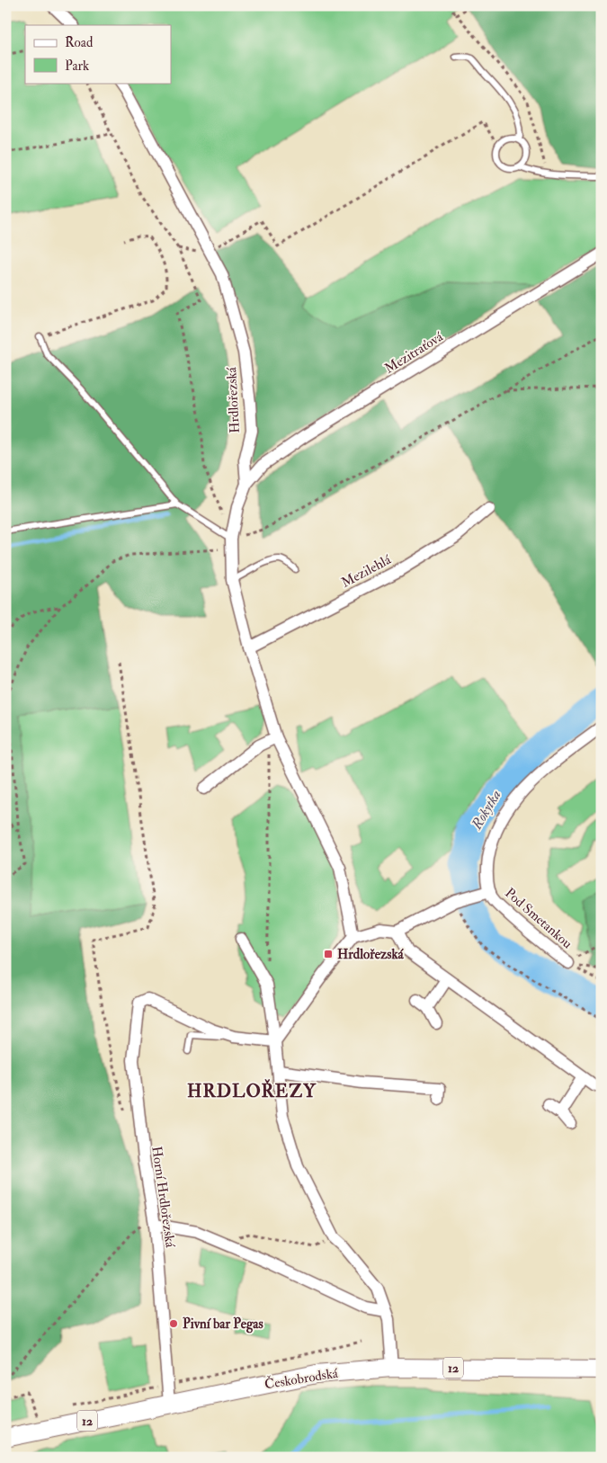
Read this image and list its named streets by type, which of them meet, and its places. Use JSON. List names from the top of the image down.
{
  "streets": {
    "main road": ["12", "Českobrodská"],
    "street": [
      "Mezitraťová",
      "Hrdlořezská",
      "Mezilehlá",
      "Pod Smetankou",
      "Horní Hrdlořezská"
    ]
  },
  "crossings": [
    ["Mezitraťová", "Hrdlořezská"],
    ["Hrdlořezská", "Mezilehlá"],
    ["Horní Hrdlořezská", "Českobrodská"]
  ],
  "districts": ["HRDLOŘEZY"],
  "water": ["Rokytka"],
  "places": {
    "transit": ["Hrdlořezská"],
    "other": ["Pivní bar Pegas"]
  },
  "legend": ["Road", "Park"]
}
